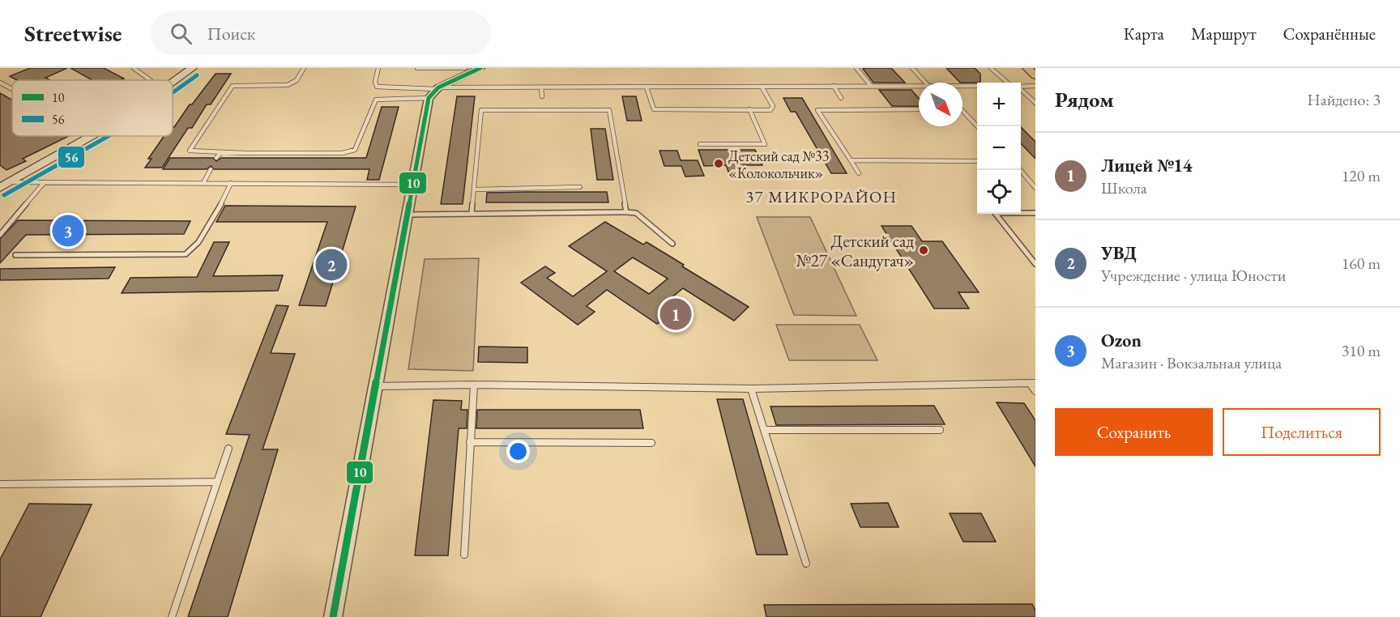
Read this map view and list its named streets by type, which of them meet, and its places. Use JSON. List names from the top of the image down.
{
  "districts": ["37 МИКРОРАЙОН"],
  "places": ["Детский сад №33 «Колокольчик»", "Детский сад №27 «Сандугач»"],
  "lines": ["transit line 10", "transit line 56"],
  "legend": ["10", "56"],
  "north": "bottom right",
  "page": {
    "header": "Streetwise",
    "search": "Поиск",
    "nav": ["Карта", "Маршрут", "Сохранённые"],
    "heading": ["Рядом", "Найдено: 3"],
    "map_buttons": ["+", "−"],
    "list": [
      {
        "mark": "1",
        "name": "Лицей №14",
        "note": "Школа",
        "value": "120 m"
      },
      {
        "mark": "2",
        "name": "УВД",
        "note": "Учреждение · улица Юности",
        "value": "160 m"
      },
      {
        "mark": "3",
        "name": "Ozon",
        "note": "Магазин · Вокзальная улица",
        "value": "310 m"
      }
    ],
    "pins": ["3", "2", "1"],
    "buttons": ["Сохранить", "Поделиться"]
  }
}
